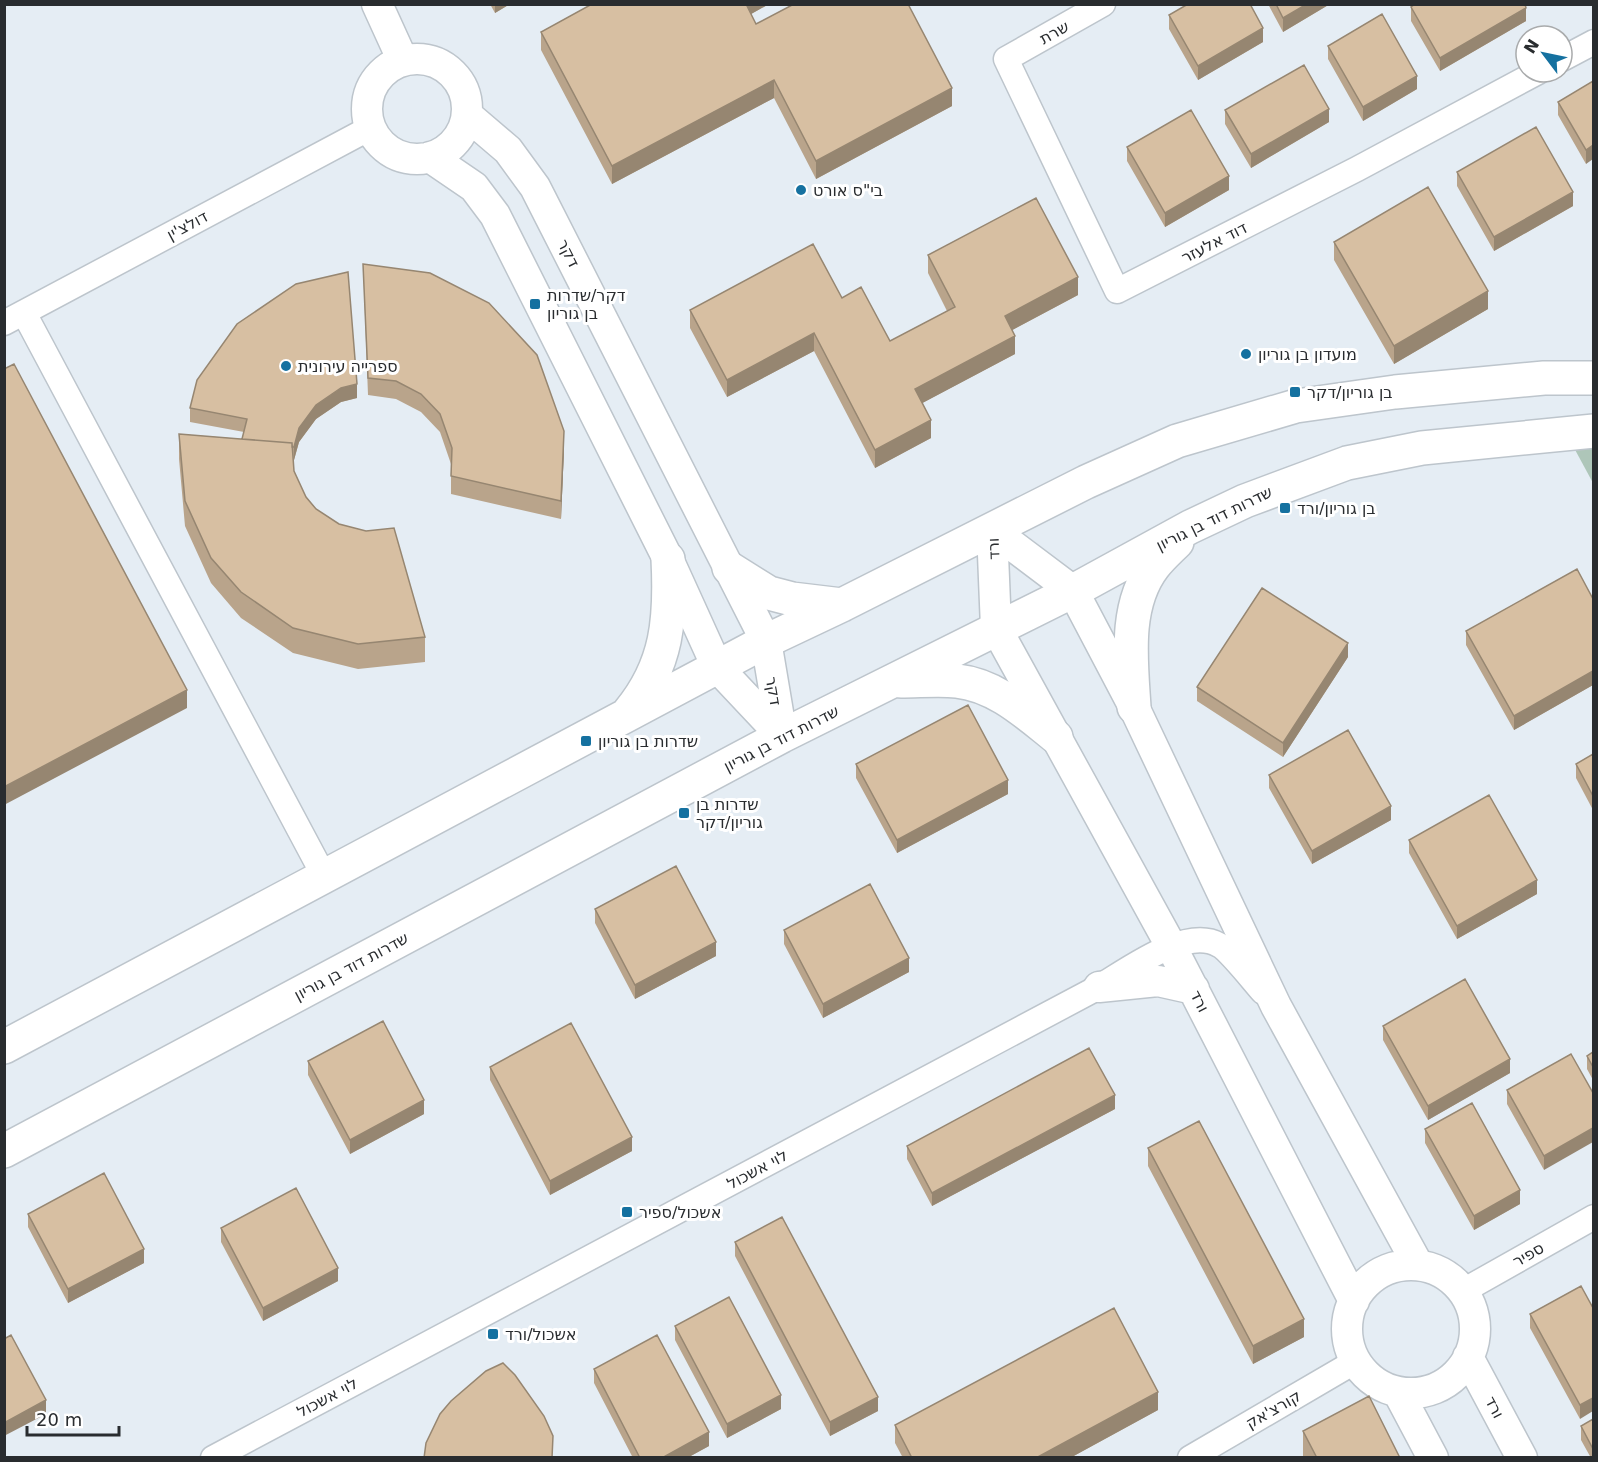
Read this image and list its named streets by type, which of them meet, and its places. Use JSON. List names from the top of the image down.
{
  "streets": {
    "main road": ["שדרות דוד בן גוריון"],
    "street": [
      "שרת",
      "דולצ'ין",
      "דוד אלעזר",
      "דקר",
      "ורד",
      "לוי אשכול",
      "ספיר",
      "קורצ'אק"
    ]
  },
  "crossings": [
    ["שרת", "דוד אלעזר"],
    ["דולצ'ין", "דקר"],
    ["דקר", "שדרות דוד בן גוריון"],
    ["שדרות דוד בן גוריון", "ורד"],
    ["ורד", "לוי אשכול"],
    ["ורד", "ספיר"],
    ["ורד", "קורצ'אק"],
    ["ספיר", "קורצ'אק"]
  ],
  "places": {
    "other": ["בי\"ס אורט", "מועדון בן גוריון", "ספרייה עירונית"],
    "transit": [
      "דקר/שדרות בן גוריון",
      "בן גוריון/דקר",
      "בן גוריון/ורד",
      "שדרות בן גוריון",
      "שדרות בן גוריון/דקר",
      "אשכול/ספיר",
      "אשכול/ורד"
    ]
  },
  "scale_bar": "20 m",
  "north": "top left"
}
